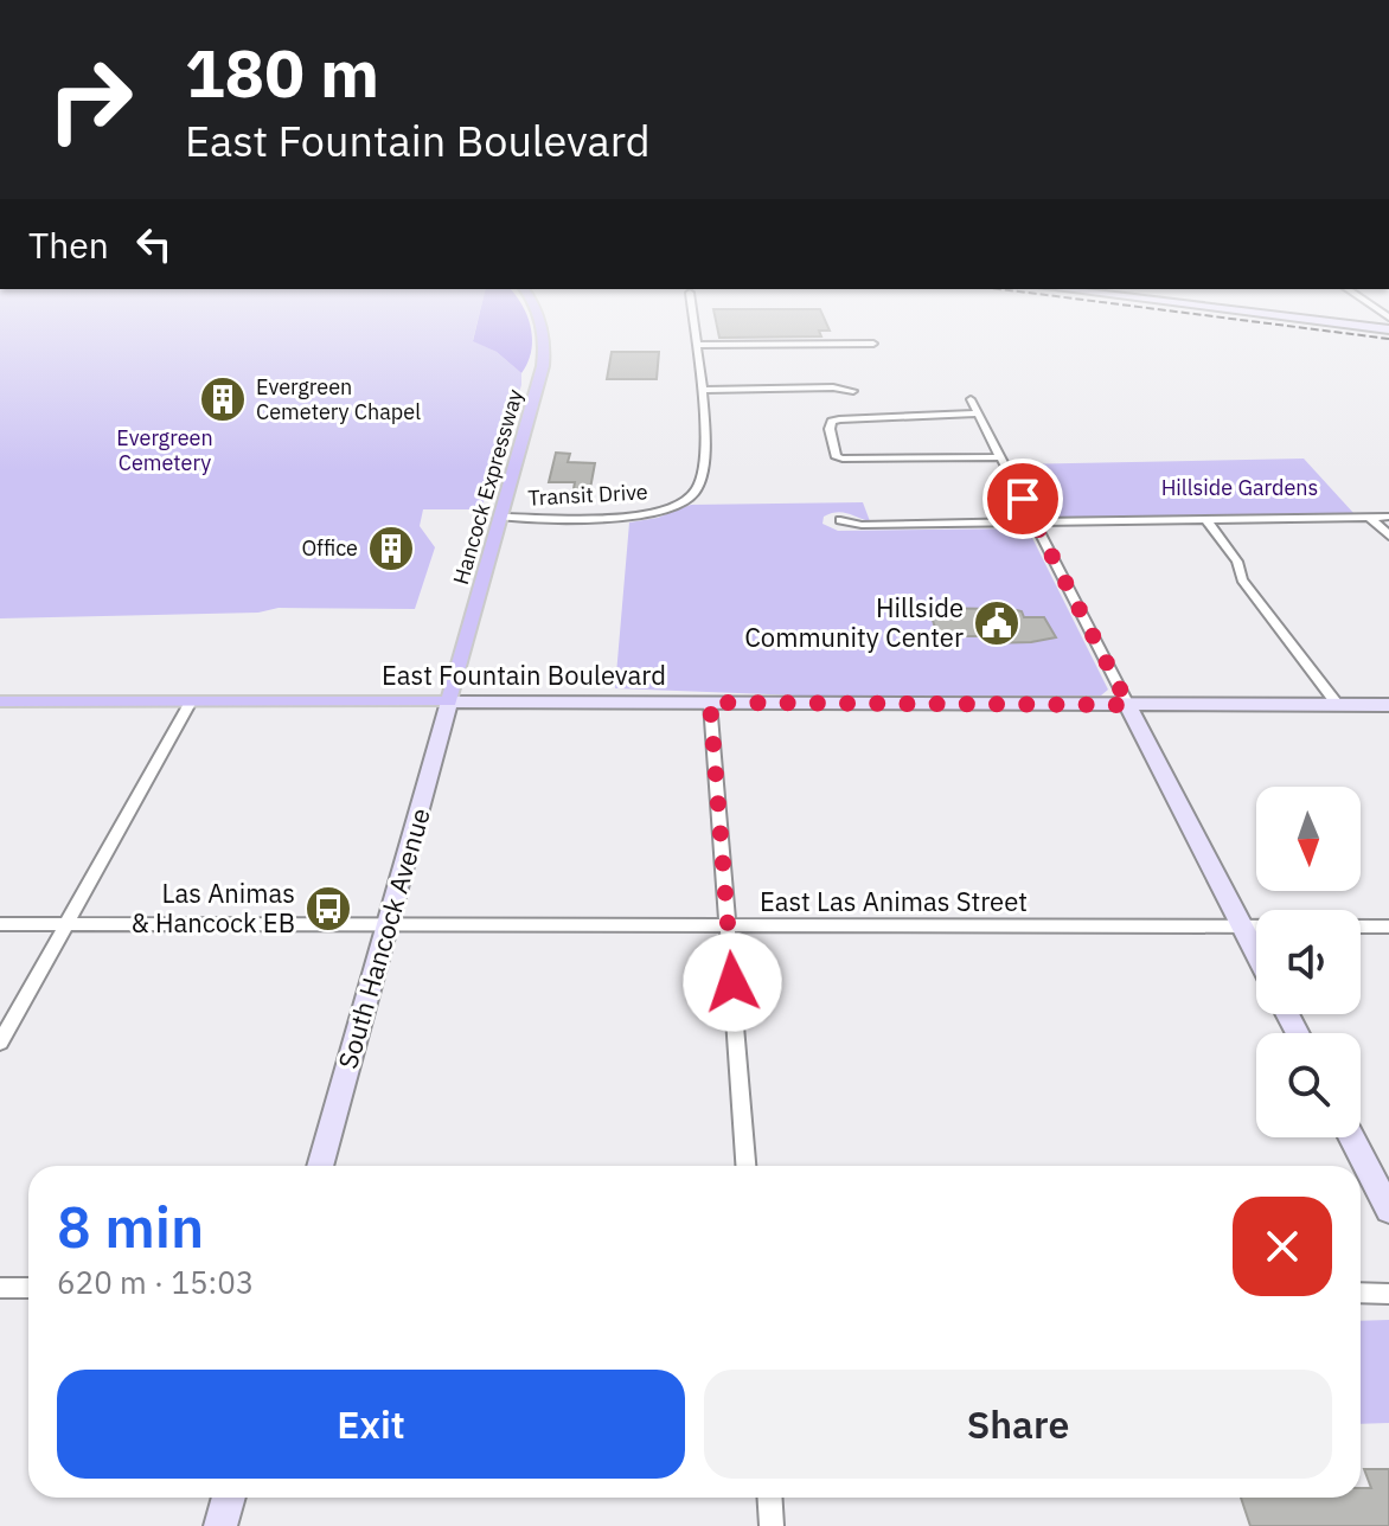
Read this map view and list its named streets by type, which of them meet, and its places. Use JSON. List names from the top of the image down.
{
  "streets": {
    "main road": ["Hancock Expressway", "East Fountain Boulevard", "South Hancock Avenue"],
    "street": ["Transit Drive", "East Las Animas Street"]
  },
  "crossings": [
    ["Hancock Expressway", "Transit Drive"],
    ["Hancock Expressway", "East Fountain Boulevard"],
    ["Hancock Expressway", "South Hancock Avenue"],
    ["East Fountain Boulevard", "South Hancock Avenue"],
    ["East Las Animas Street", "South Hancock Avenue"]
  ],
  "parks": ["Evergreen Cemetery", "Hillside Gardens"],
  "places": {
    "building": ["Evergreen Cemetery Chapel", "Office"],
    "public building": ["Hillside Community Center"],
    "bus stop": ["Las Animas & Hancock EB"]
  },
  "north": "bottom",
  "page": {
    "turn": ["180 m", "East Fountain Boulevard"],
    "then": "Then",
    "heading": ["8 min", "620 m · 15:03"],
    "buttons": ["Exit", "Share"]
  }
}
